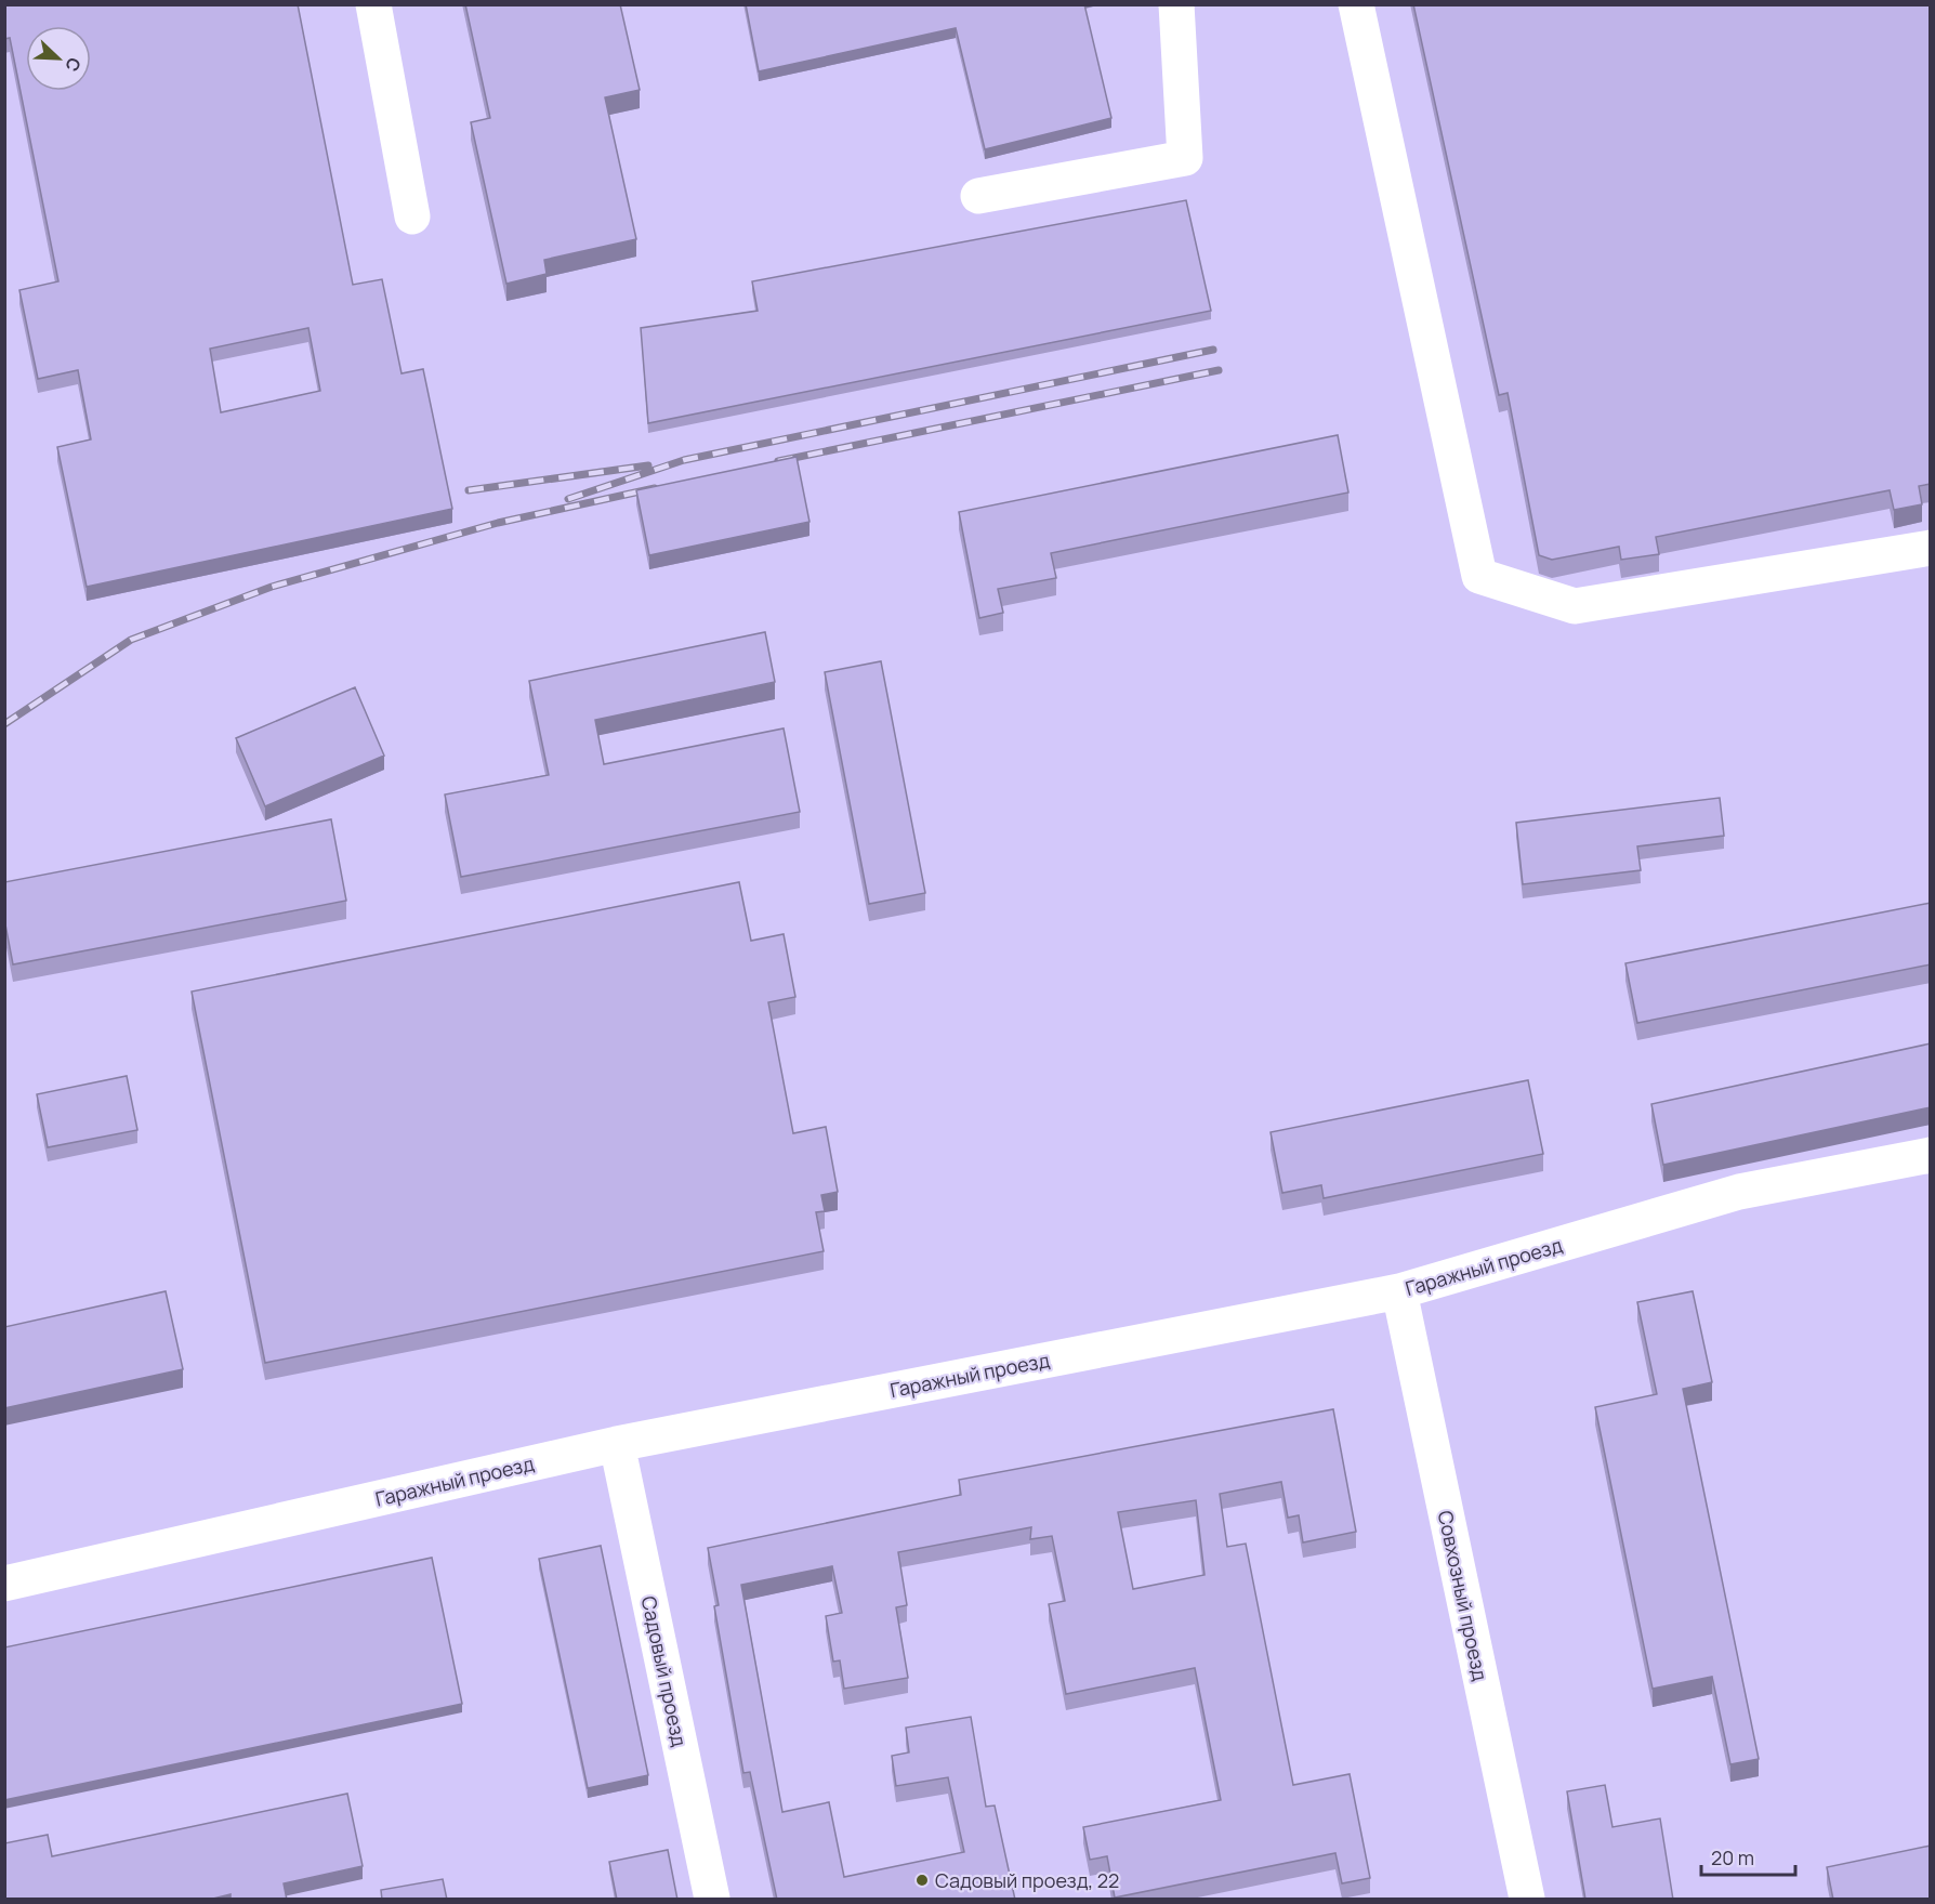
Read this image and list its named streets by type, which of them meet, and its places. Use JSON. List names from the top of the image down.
{
  "streets": {
    "street": ["Гаражный проезд", "Совхозный проезд", "Садовый проезд"]
  },
  "crossings": [
    ["Гаражный проезд", "Совхозный проезд"],
    ["Гаражный проезд", "Садовый проезд"]
  ],
  "places": ["Садовый проезд, 22"],
  "scale_bar": "20 m",
  "north": "bottom right"
}
